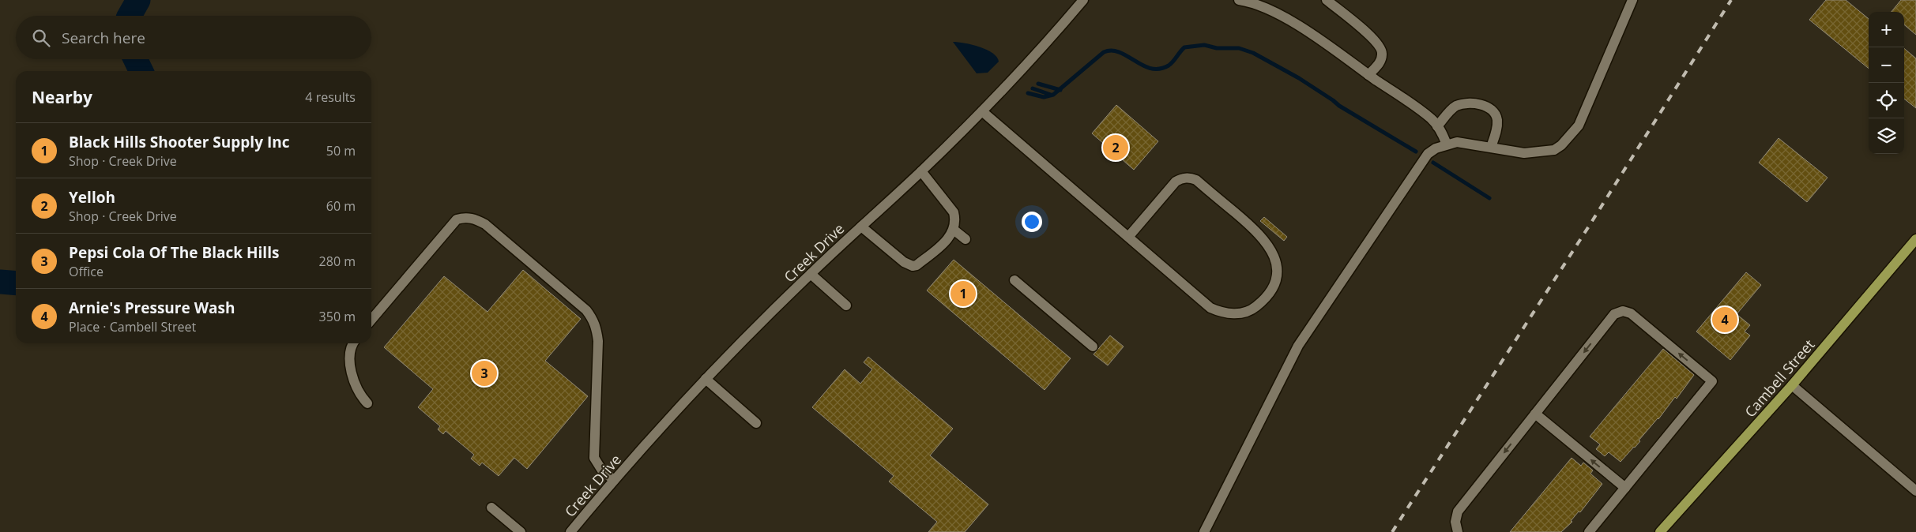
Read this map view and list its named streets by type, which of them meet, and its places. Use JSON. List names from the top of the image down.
{
  "streets": {
    "main road": ["Cambell Street"],
    "street": ["Creek Drive"]
  },
  "page": {
    "map_buttons": ["+", "−"],
    "search": "Search here",
    "heading": ["Nearby", "4 results"],
    "list": [
      {
        "mark": "1",
        "name": "Black Hills Shooter Supply Inc",
        "note": "Shop · Creek Drive",
        "value": "50 m"
      },
      {
        "mark": "2",
        "name": "Yelloh",
        "note": "Shop · Creek Drive",
        "value": "60 m"
      },
      {
        "mark": "3",
        "name": "Pepsi Cola Of The Black Hills",
        "note": "Office",
        "value": "280 m"
      },
      {
        "mark": "4",
        "name": "Arnie's Pressure Wash",
        "note": "Place · Cambell Street",
        "value": "350 m"
      }
    ],
    "pins": [
      "2",
      "1",
      "4",
      "3"
    ]
  }
}
